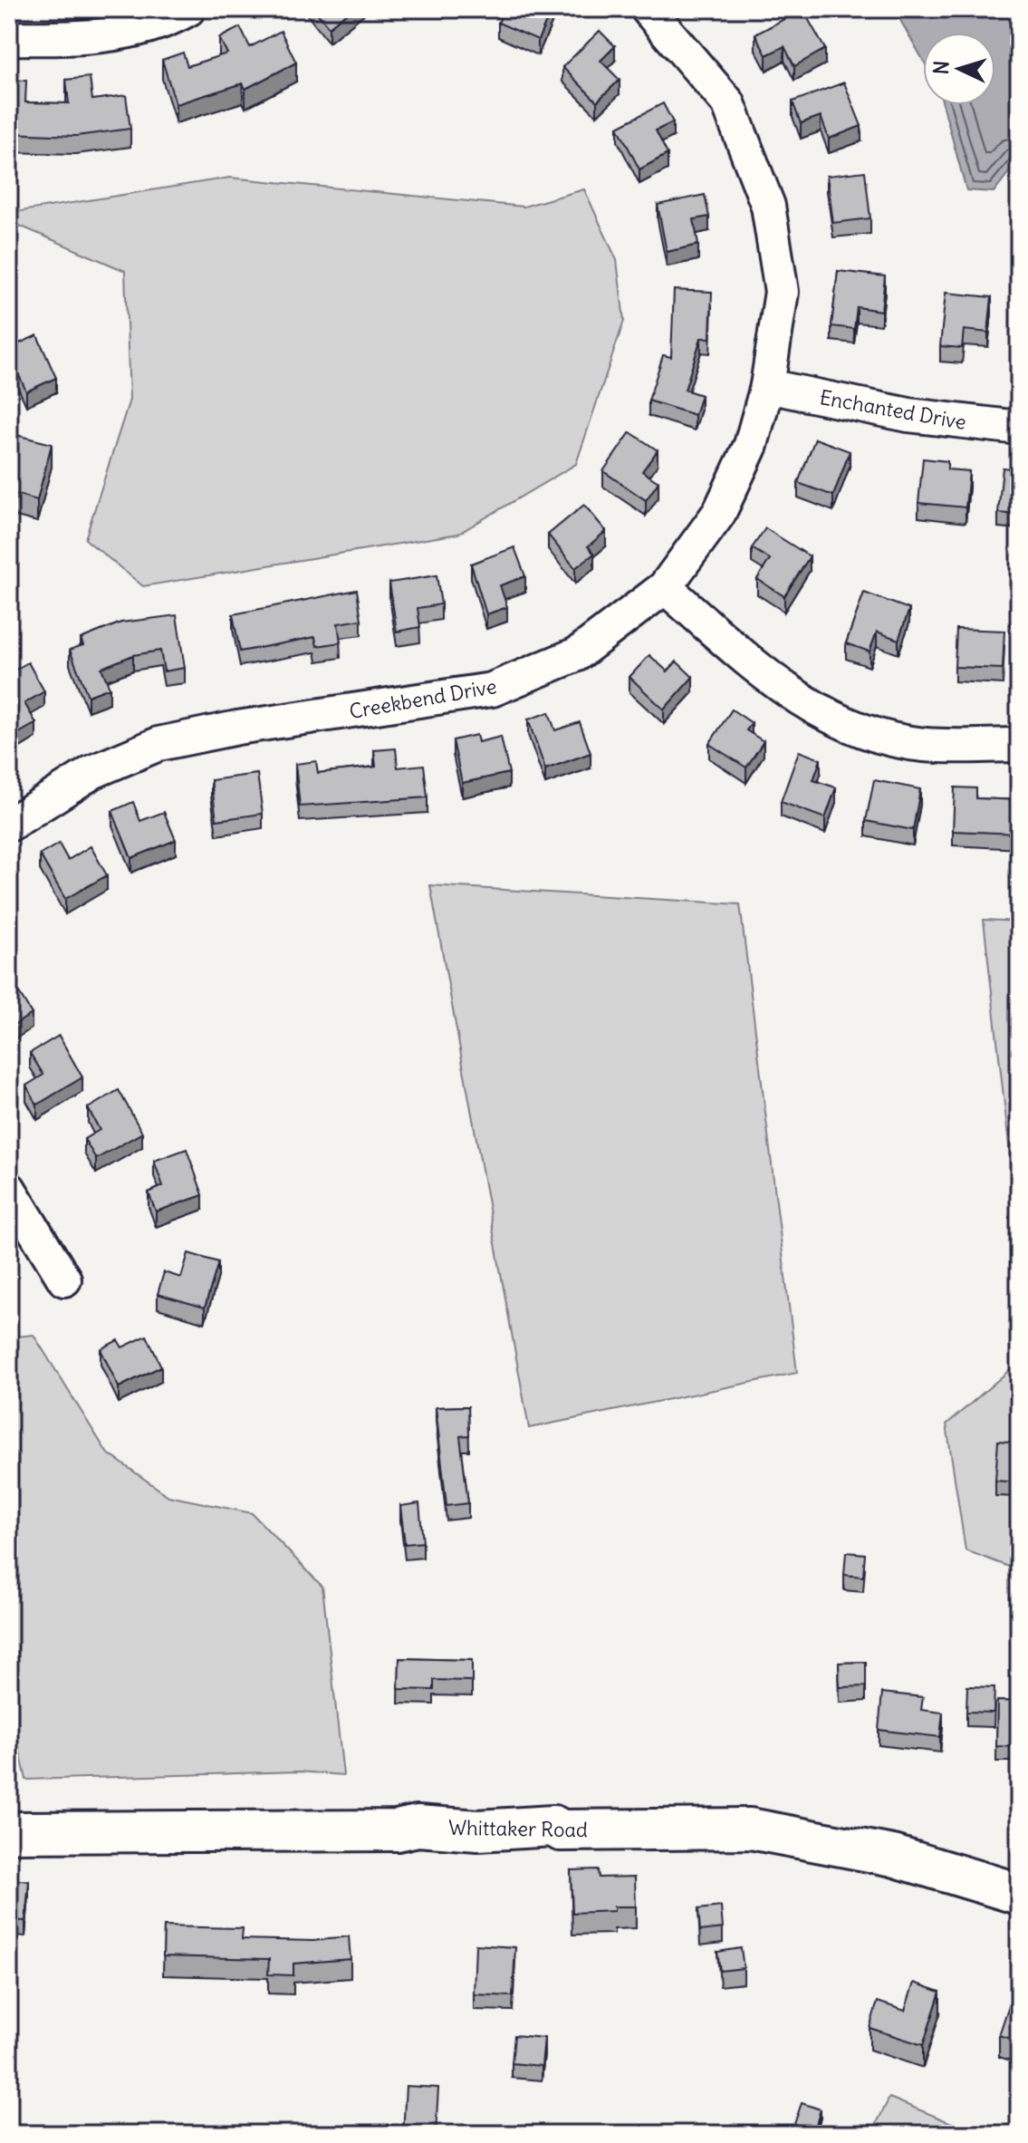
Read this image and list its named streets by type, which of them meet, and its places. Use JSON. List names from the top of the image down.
{
  "streets": {
    "main road": ["Whittaker Road"],
    "street": ["Enchanted Drive", "Creekbend Drive"]
  },
  "crossings": [
    ["Enchanted Drive", "Creekbend Drive"]
  ],
  "north": "left"
}
